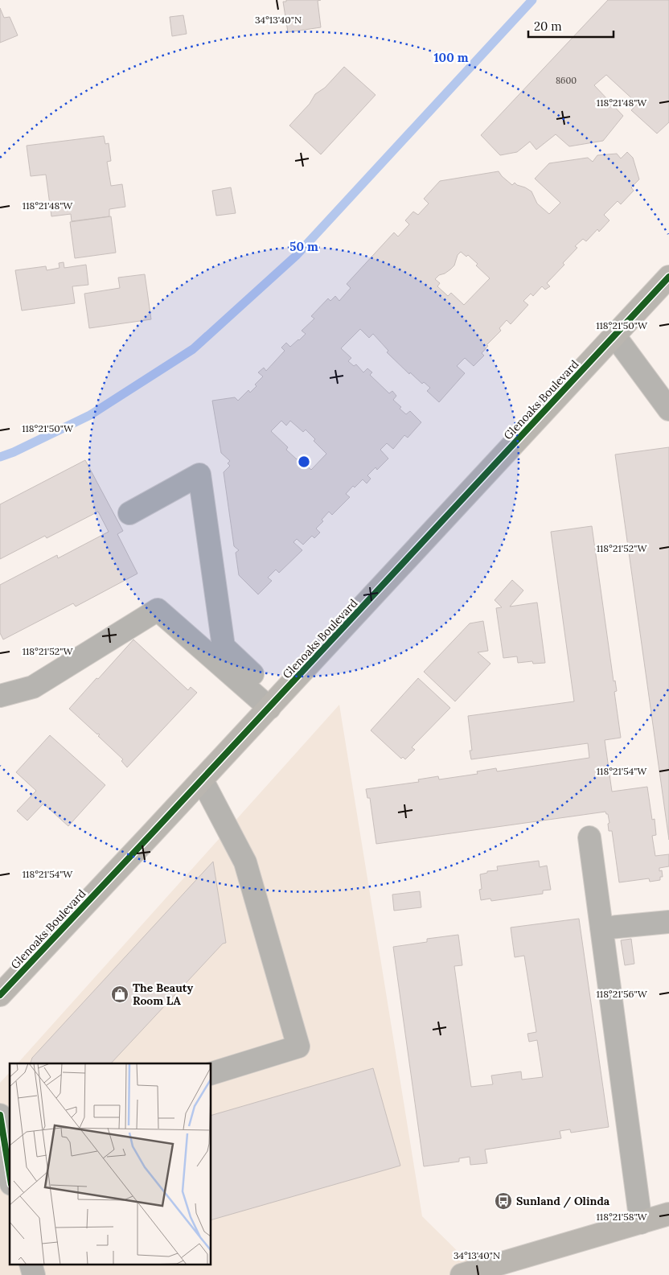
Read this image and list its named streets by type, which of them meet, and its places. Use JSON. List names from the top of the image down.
{
  "streets": {
    "main road": ["Glenoaks Boulevard"]
  },
  "places": {
    "shop": ["The Beauty Room LA"],
    "bus stop": ["Sunland / Olinda"]
  },
  "house_numbers": ["8600"],
  "scale_bar": "20 m",
  "coordinates": [
    "34°13'40\"N",
    "118°21'48\"W",
    "118°21'50\"W",
    "118°21'52\"W",
    "118°21'54\"W",
    "118°21'56\"W",
    "118°21'58\"W"
  ],
  "rings": ["100 m", "50 m"]
}
